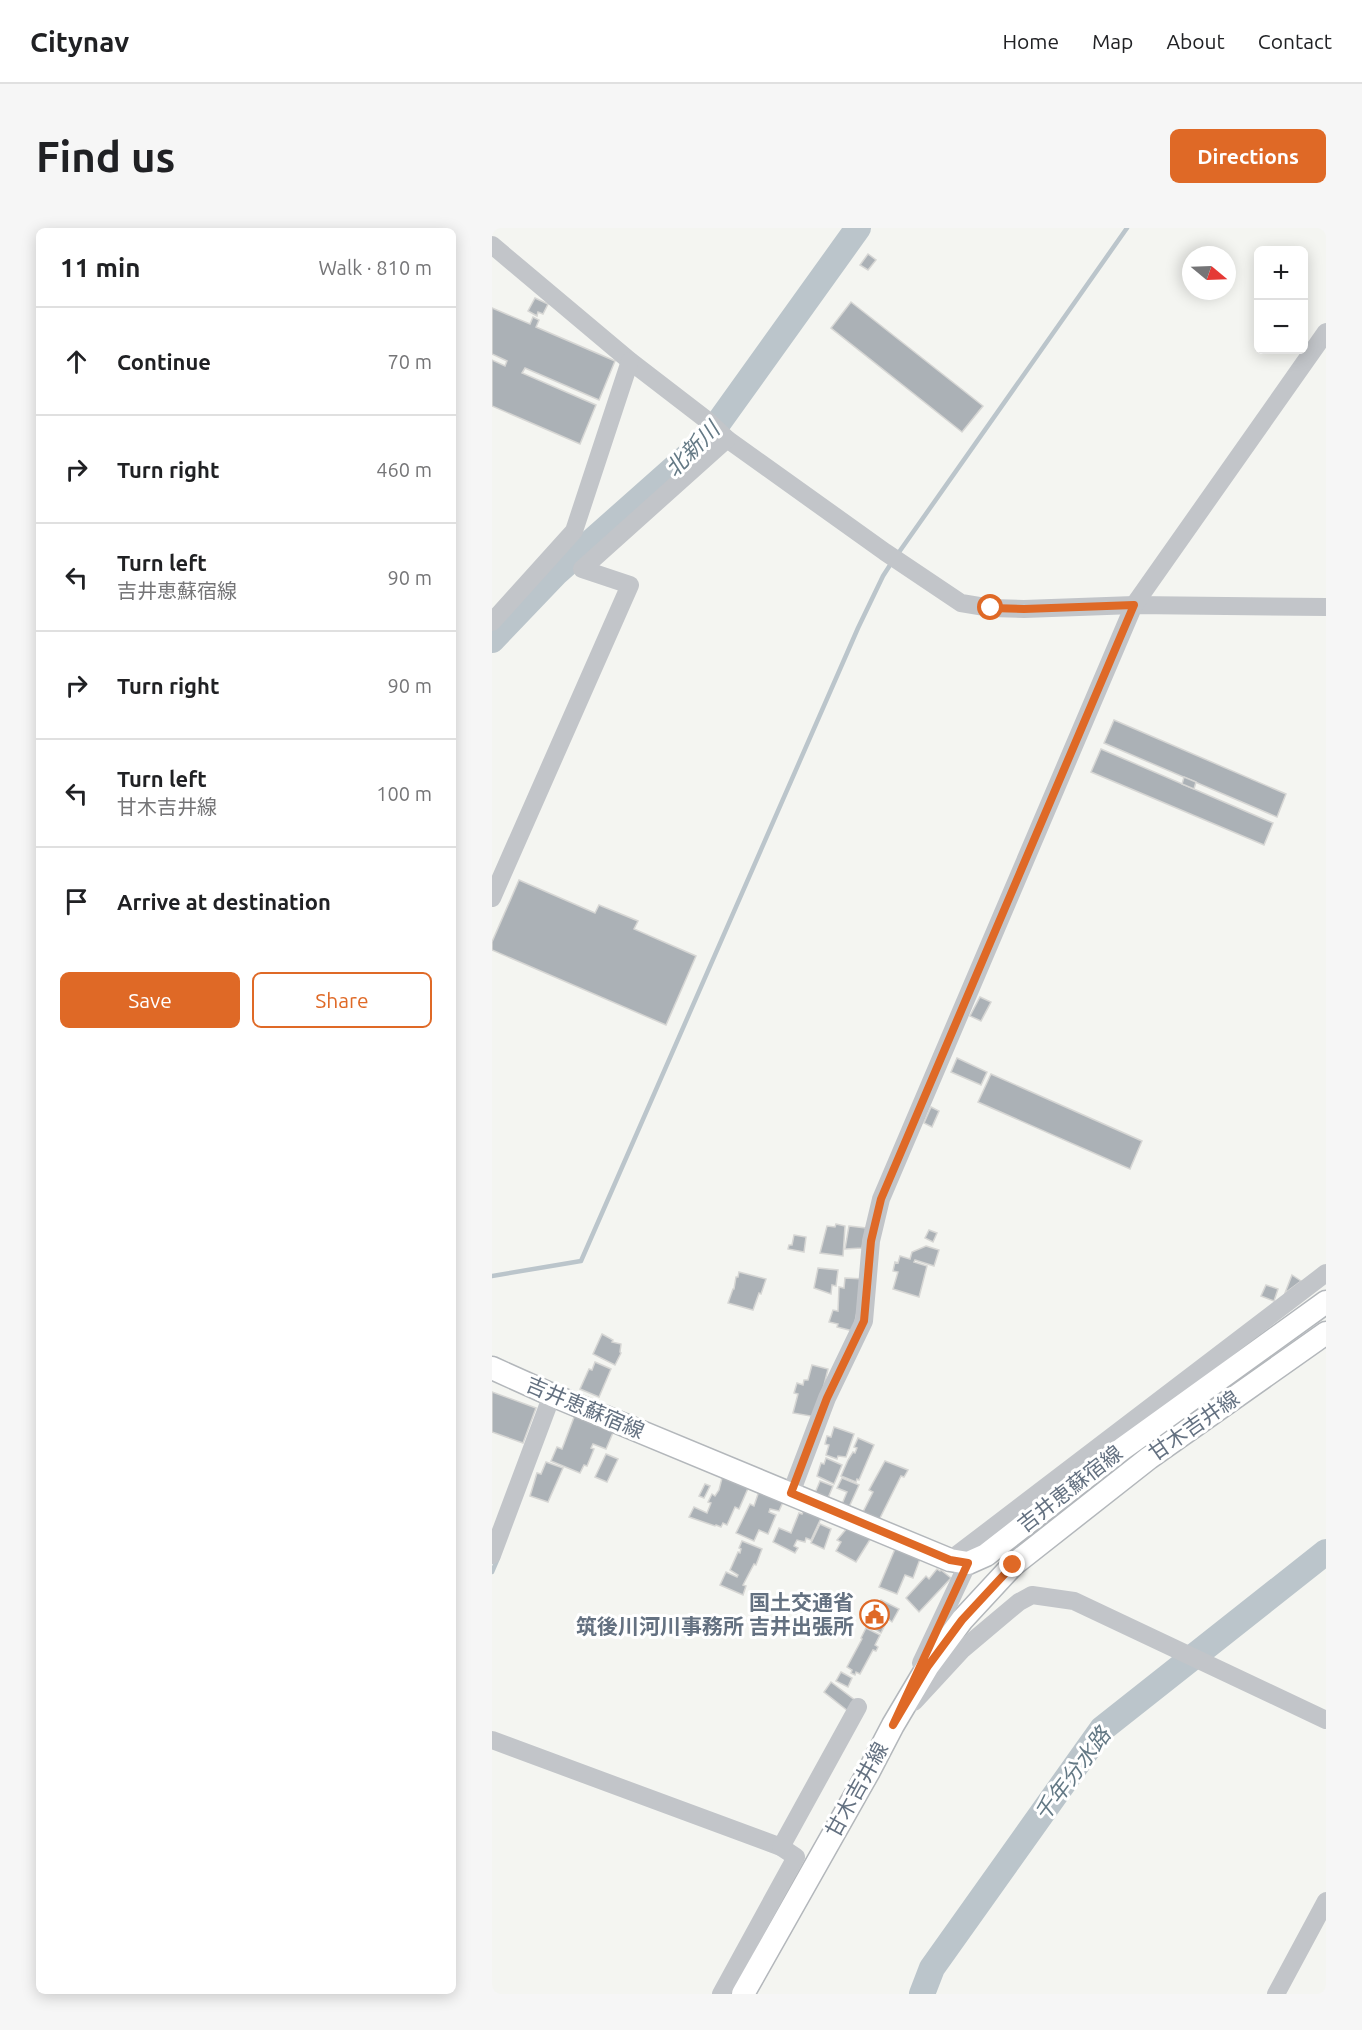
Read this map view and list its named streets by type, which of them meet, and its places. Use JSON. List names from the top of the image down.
{
  "streets": {
    "main road": ["吉井恵蘇宿線", "甘木吉井線"]
  },
  "water": ["北新川", "千年分水路"],
  "places": {
    "public building": ["国土交通省 筑後川河川事務所 吉井出張所"]
  },
  "north": "right",
  "page": {
    "header": "Citynav",
    "nav": [
      "Home",
      "Map",
      "About",
      "Contact"
    ],
    "buttons": [
      "Directions",
      ["Save", "Share"]
    ],
    "title": "Find us",
    "heading": ["11 min", "Walk · 810 m"],
    "map_buttons": ["+", "−"],
    "list": [
      ["Continue", "70 m"],
      ["Turn right", "460 m"],
      ["Turn left", "吉井恵蘇宿線", "90 m"],
      ["Turn right", "90 m"],
      ["Turn left", "甘木吉井線", "100 m"],
      "Arrive at destination"
    ]
  }
}
